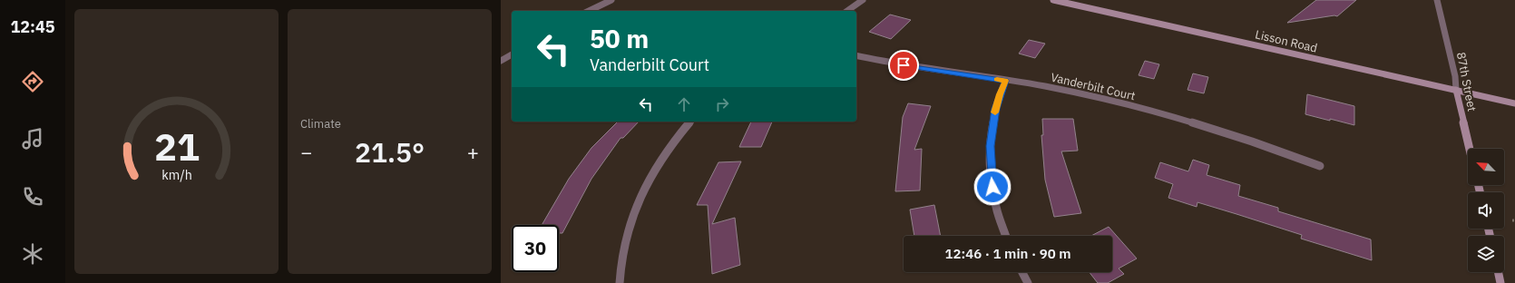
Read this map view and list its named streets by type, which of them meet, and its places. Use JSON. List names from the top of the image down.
{
  "streets": {
    "street": ["Lisson Road", "87th Street", "Vanderbilt Court"]
  },
  "crossings": [
    ["Lisson Road", "87th Street"]
  ],
  "north": "top left",
  "page": {
    "tabs": "12:45",
    "tile": "Climate",
    "turn": ["50 m", "Vanderbilt Court"],
    "heat": ["−", "21.5°", "+"],
    "limit": "30",
    "trip": "12:46 · 1 min · 90 m",
    "gauge": ["21", "km/h"]
  }
}
